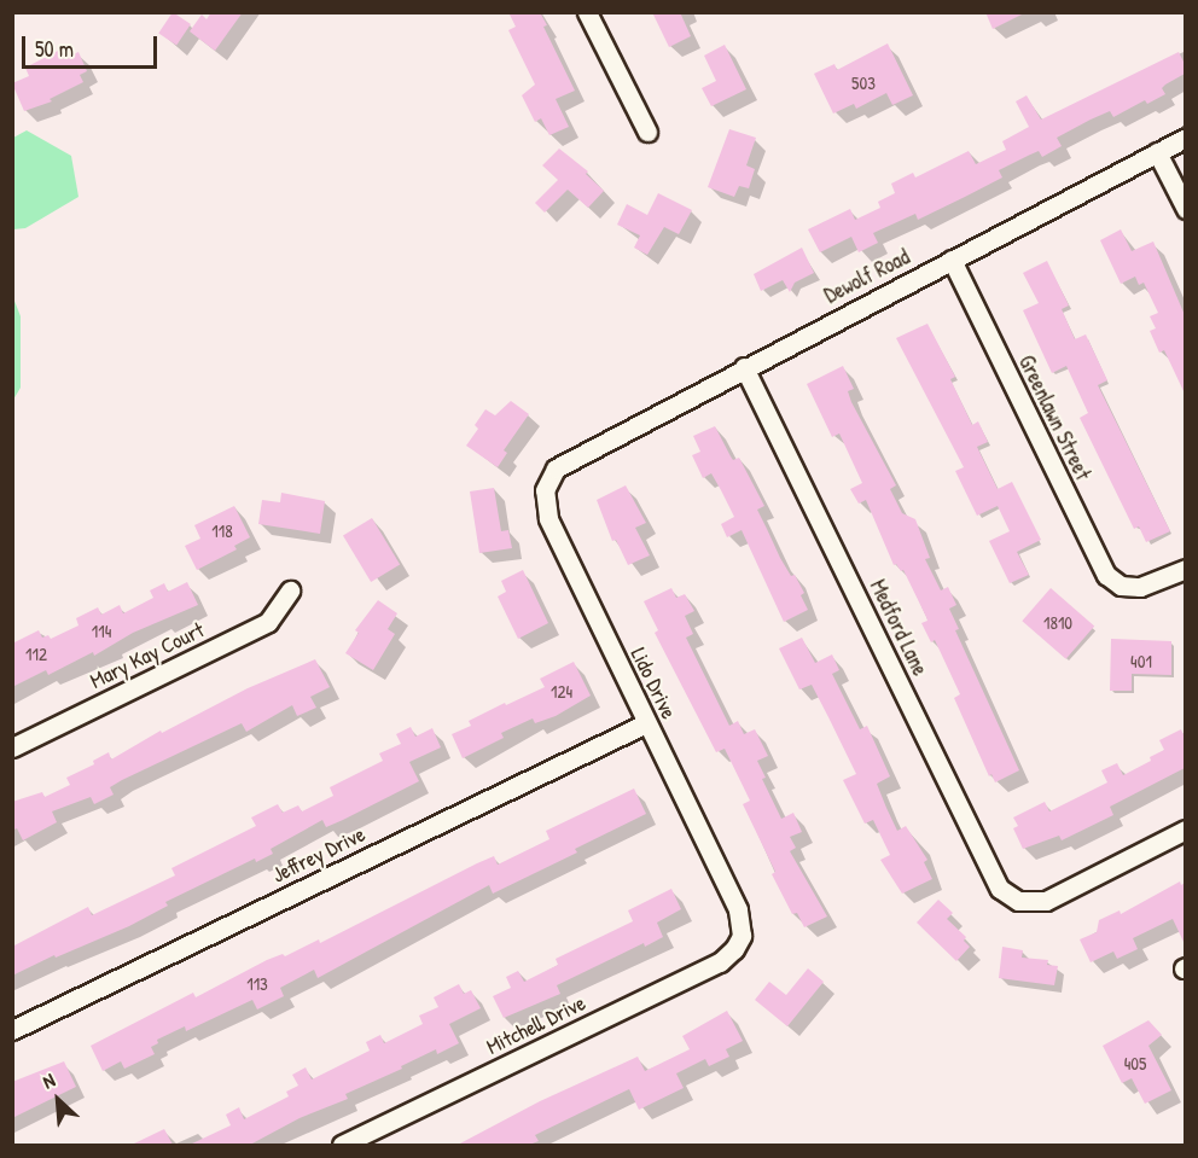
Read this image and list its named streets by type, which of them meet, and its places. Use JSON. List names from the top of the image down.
{
  "streets": {
    "street": [
      "Dewolf Road",
      "Greenlawn Street",
      "Medford Lane",
      "Mary Kay Court",
      "Lido Drive",
      "Jeffrey Drive",
      "Mitchell Drive"
    ]
  },
  "crossings": [
    ["Dewolf Road", "Greenlawn Street"],
    ["Dewolf Road", "Medford Lane"],
    ["Dewolf Road", "Lido Drive"],
    ["Lido Drive", "Jeffrey Drive"],
    ["Lido Drive", "Mitchell Drive"]
  ],
  "house_numbers": [
    "503",
    "118",
    "1810",
    "114",
    "112",
    "401",
    "124",
    "113",
    "405"
  ],
  "scale_bar": "50 m",
  "north": "top left"
}
